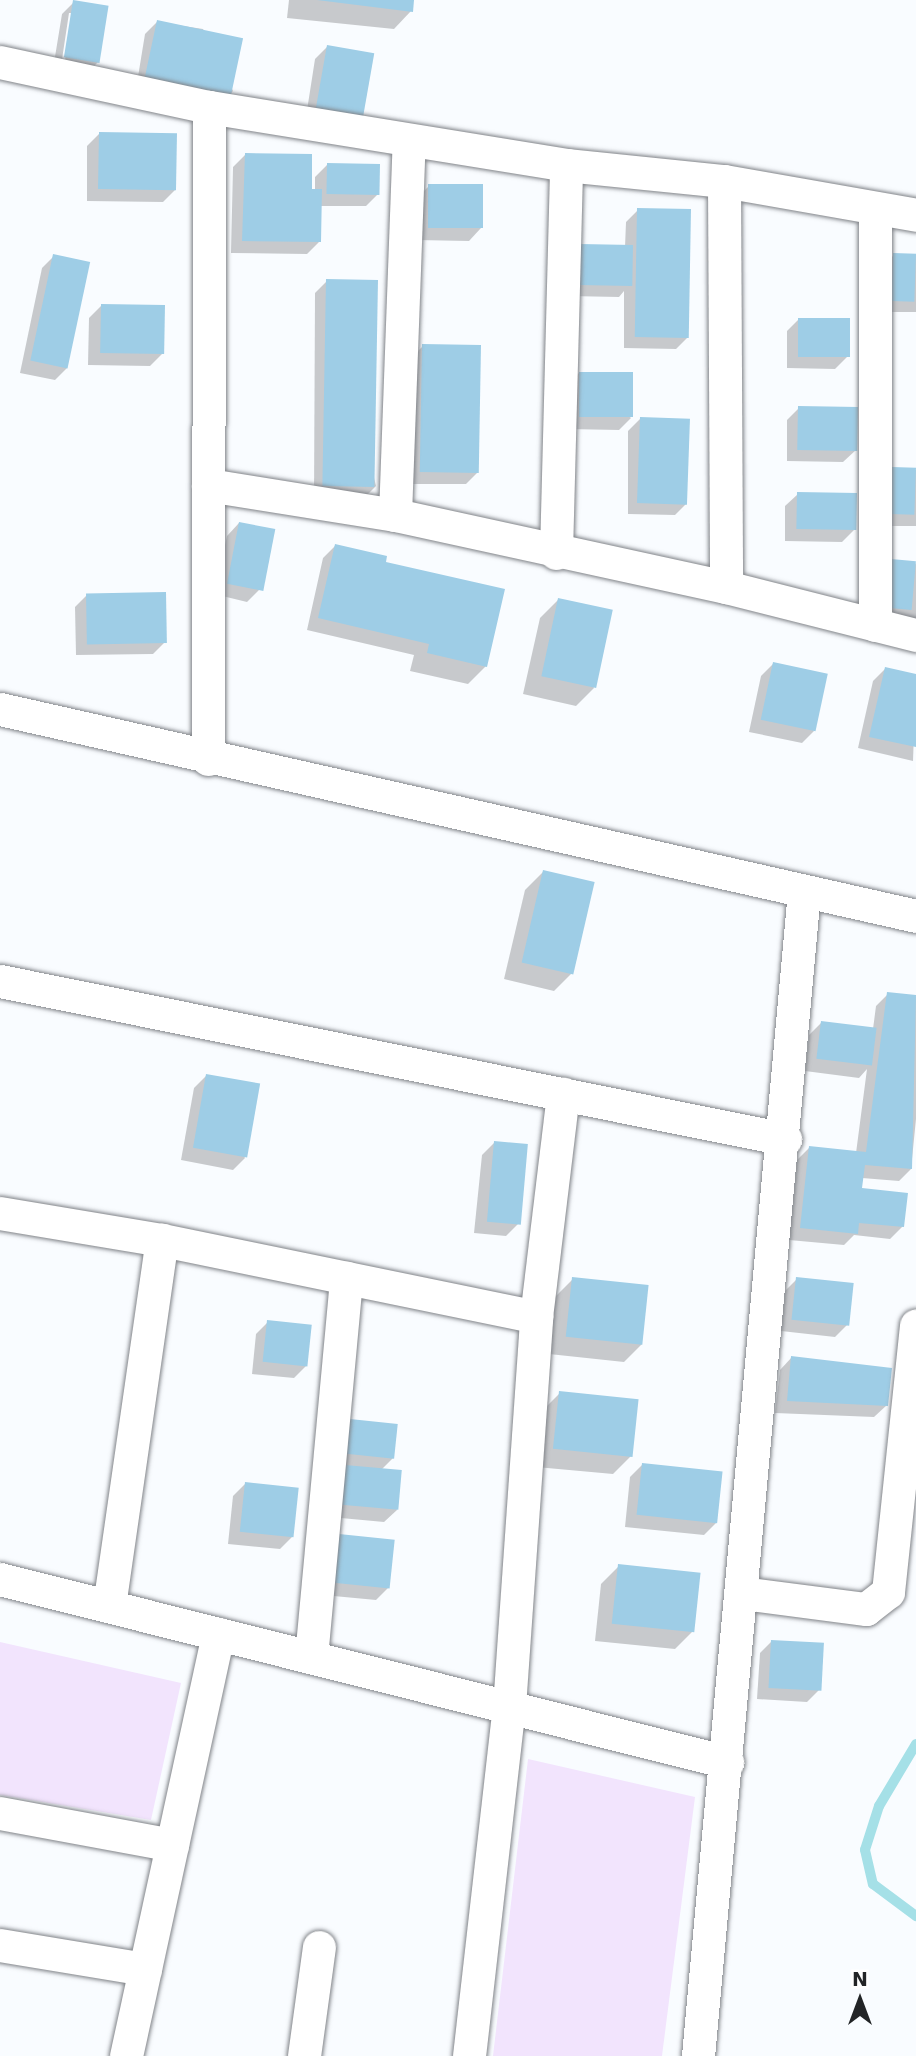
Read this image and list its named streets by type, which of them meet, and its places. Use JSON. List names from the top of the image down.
{
  "north": "top"
}
